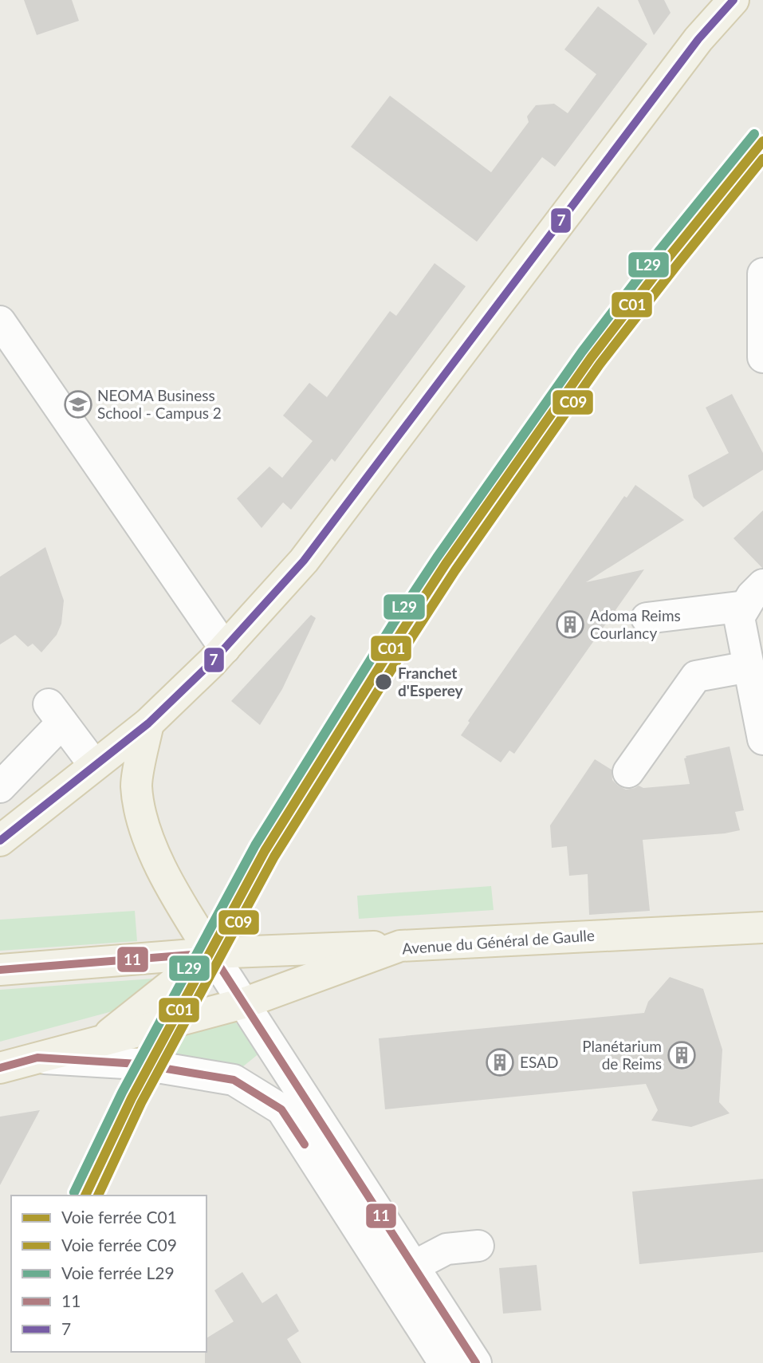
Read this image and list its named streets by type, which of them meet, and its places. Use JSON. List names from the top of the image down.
{
  "streets": {
    "main road": ["Avenue du Général de Gaulle"]
  },
  "places": {
    "school or university": ["NEOMA Business School - Campus 2"],
    "building": ["Adoma Reims Courlancy", "Planétarium de Reims", "ESAD"],
    "other": ["Franchet d'Esperey"]
  },
  "lines": [
    "transit line 7",
    "rail line L29",
    "rail line C01",
    "rail line C09",
    "transit line 11"
  ],
  "legend": [
    "Voie ferrée C01",
    "Voie ferrée C09",
    "Voie ferrée L29",
    "11",
    "7"
  ]
}
